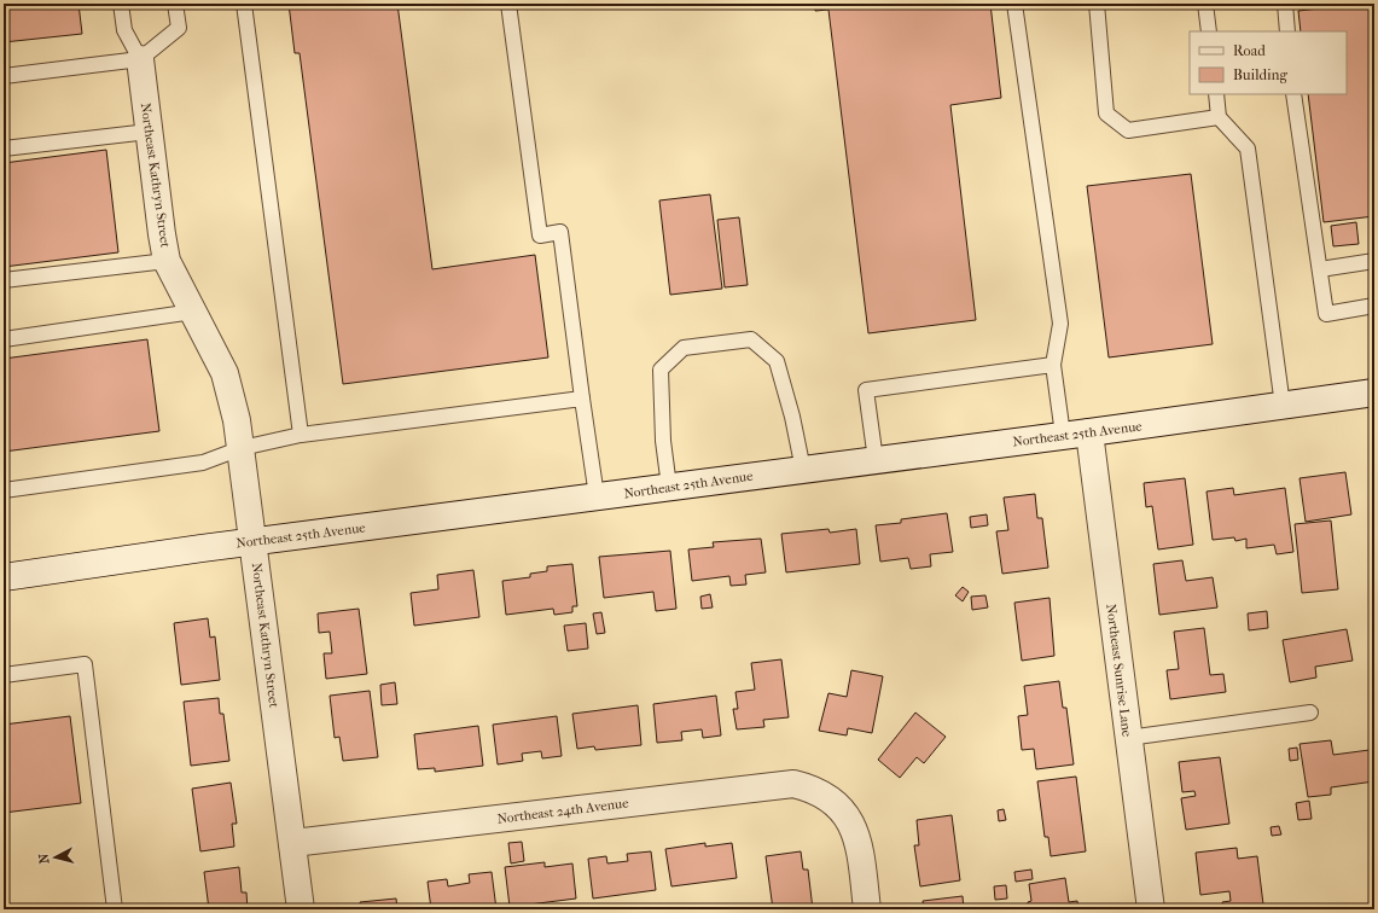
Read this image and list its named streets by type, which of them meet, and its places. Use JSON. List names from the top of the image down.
{
  "streets": {
    "street": [
      "Northeast Kathryn Street",
      "Northeast 25th Avenue",
      "Northeast Sunrise Lane",
      "Northeast 24th Avenue"
    ]
  },
  "crossings": [
    ["Northeast Kathryn Street", "Northeast 25th Avenue"],
    ["Northeast Kathryn Street", "Northeast 24th Avenue"],
    ["Northeast 25th Avenue", "Northeast Sunrise Lane"]
  ],
  "legend": ["Road", "Building"],
  "north": "left"
}
